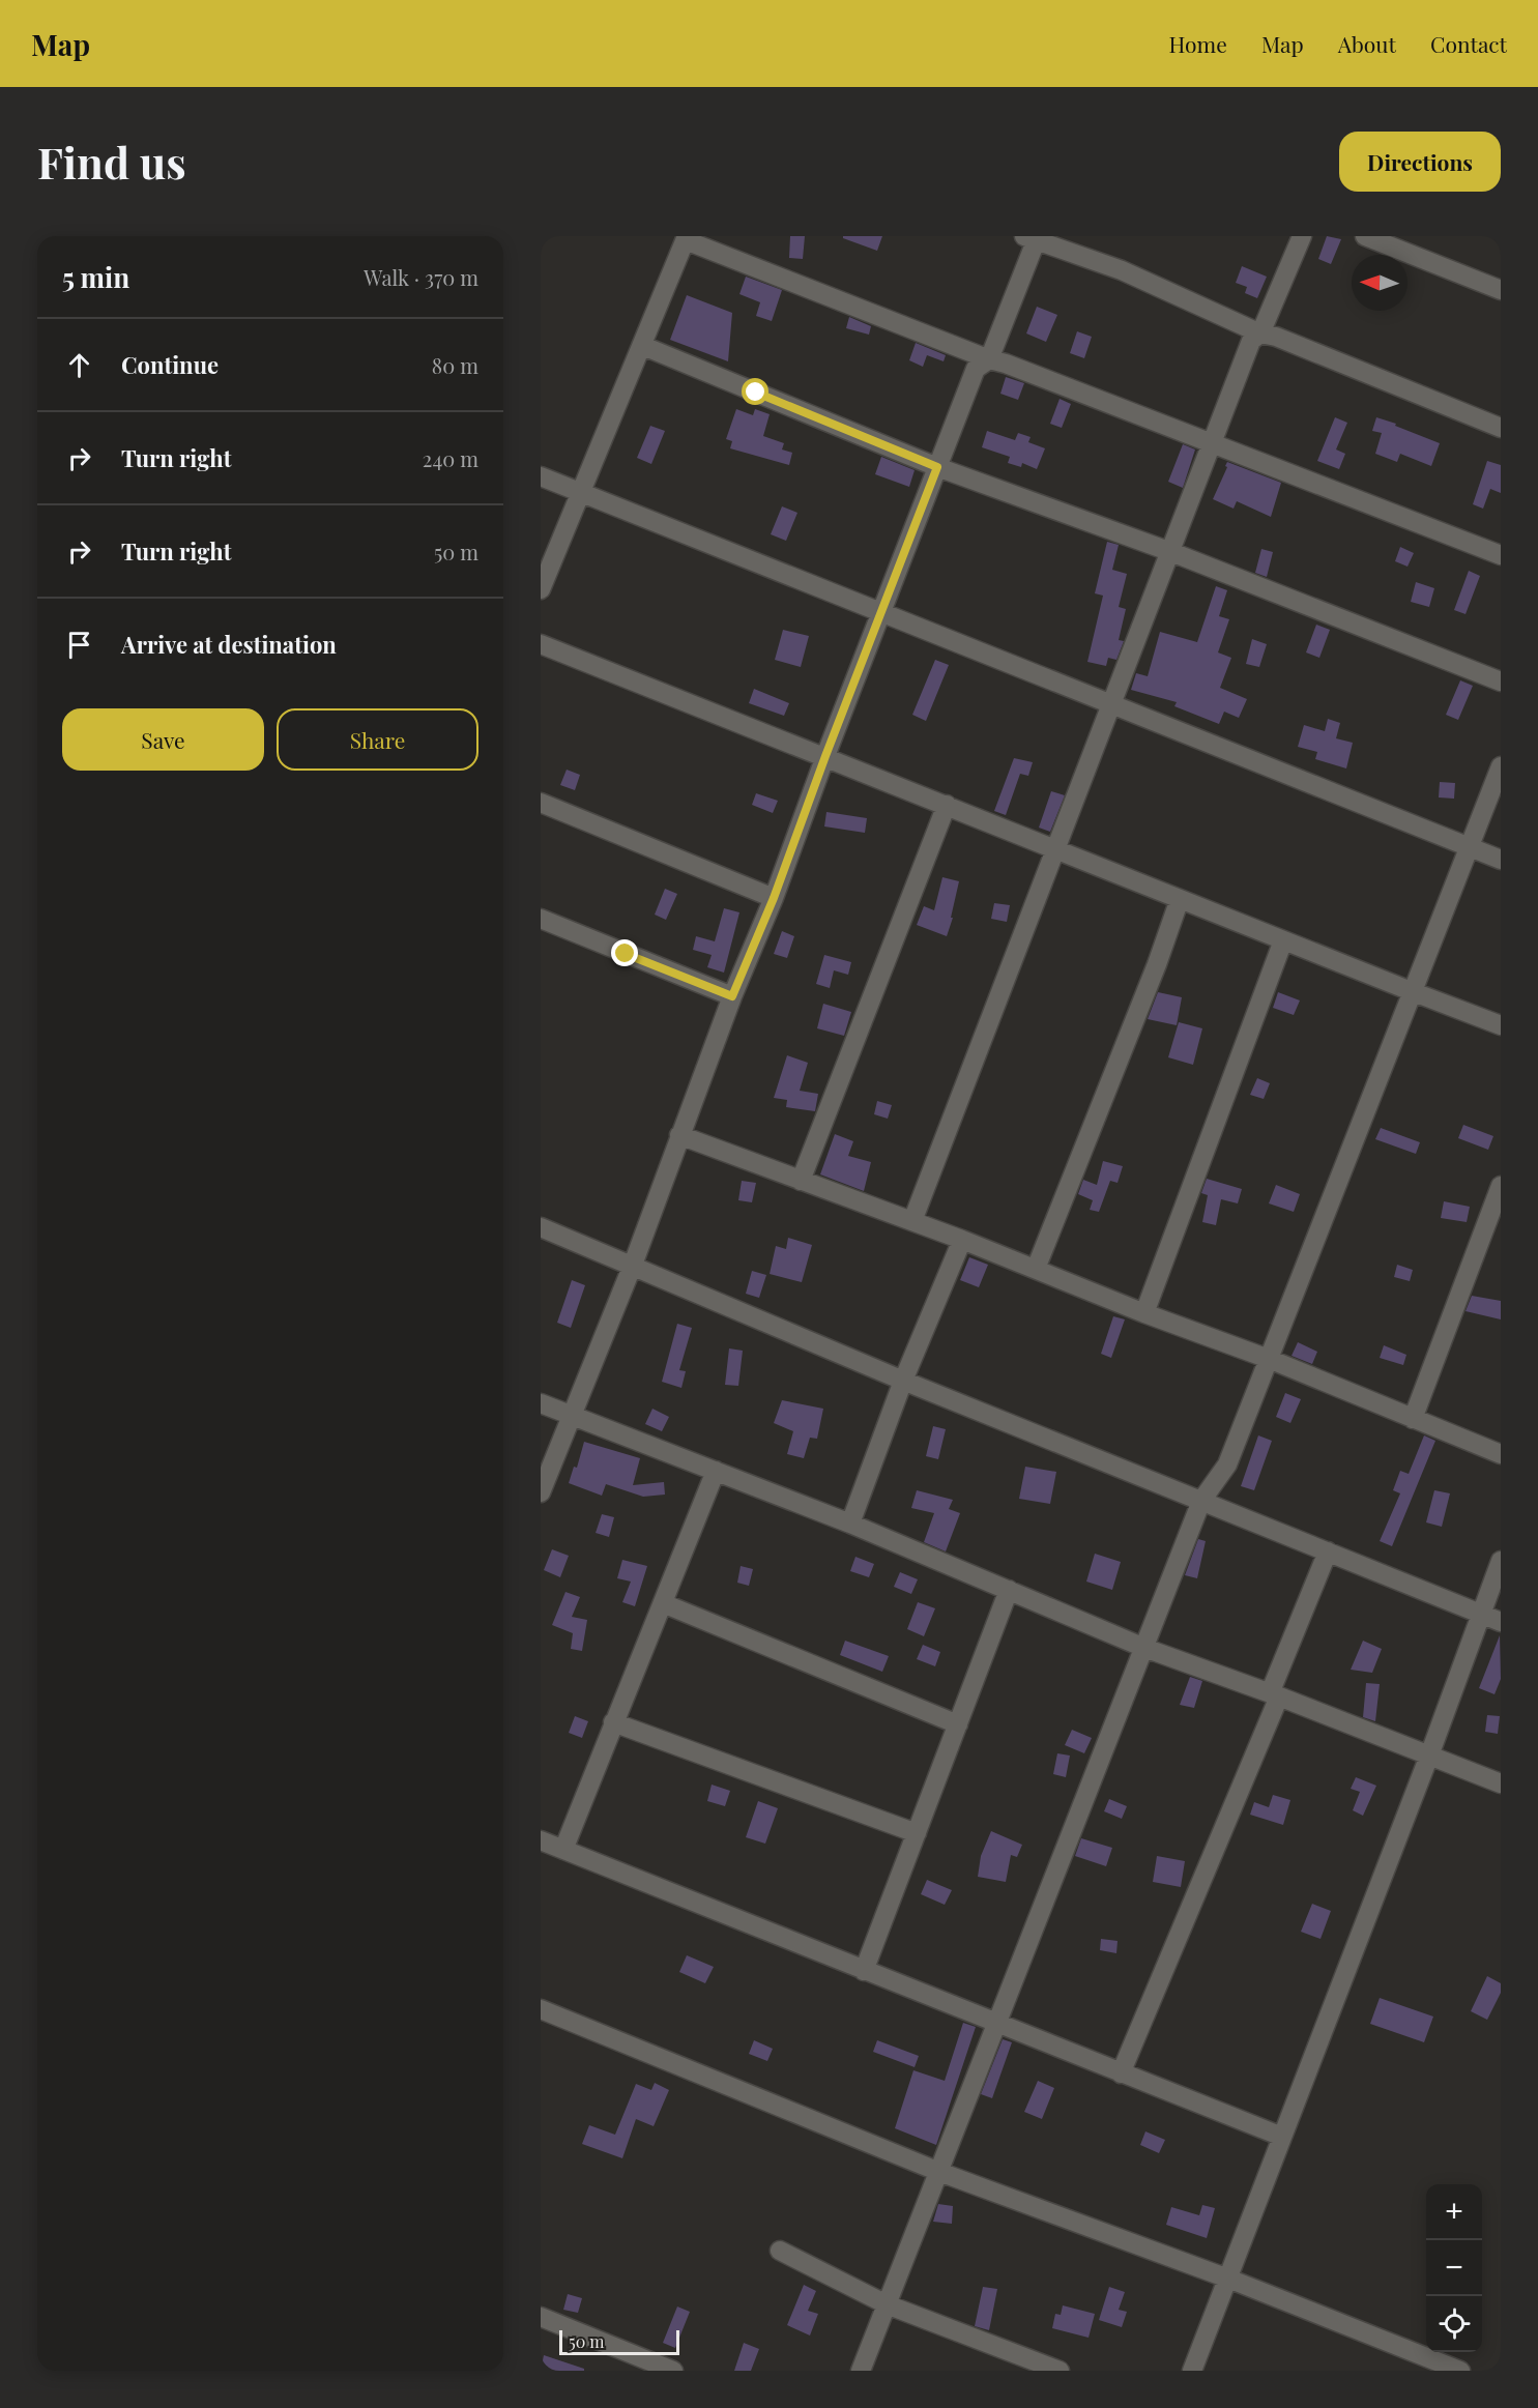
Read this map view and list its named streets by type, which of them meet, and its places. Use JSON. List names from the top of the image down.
{
  "scale_bar": "50 m",
  "north": "left",
  "page": {
    "header": "Map",
    "nav": [
      "Home",
      "Map",
      "About",
      "Contact"
    ],
    "buttons": [
      "Directions",
      ["Save", "Share"]
    ],
    "title": "Find us",
    "heading": ["5 min", "Walk · 370 m"],
    "list": [
      ["Continue", "80 m"],
      ["Turn right", "240 m"],
      ["Turn right", "50 m"],
      "Arrive at destination"
    ],
    "map_buttons": ["+", "−"],
    "scale": "50 m"
  }
}
